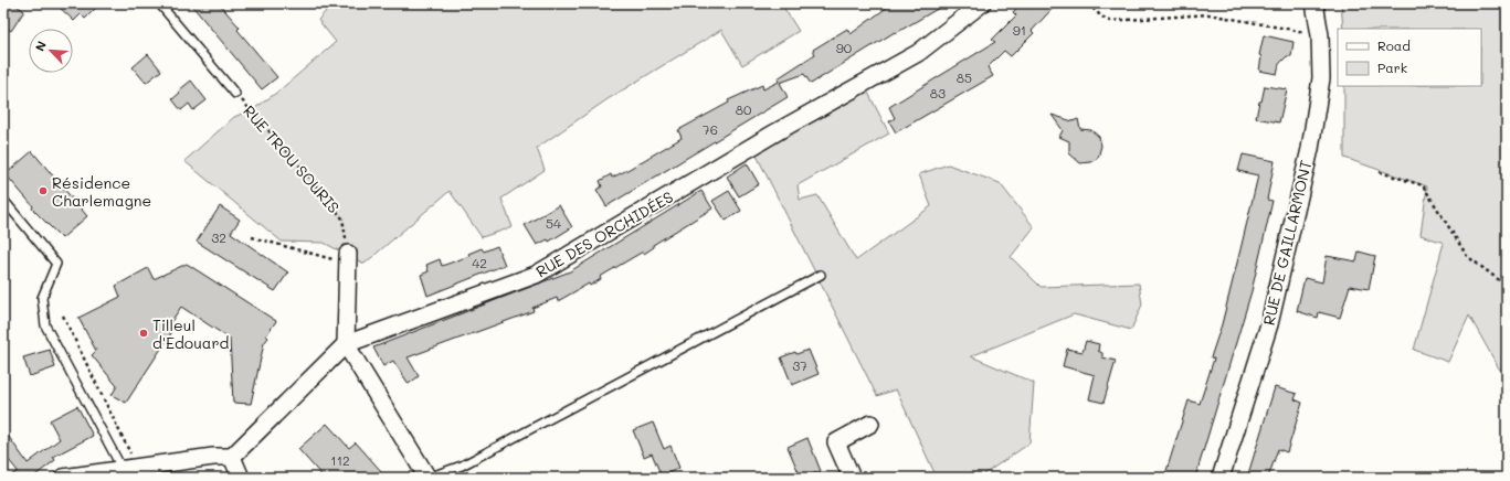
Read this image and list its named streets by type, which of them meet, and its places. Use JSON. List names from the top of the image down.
{
  "streets": {
    "street": ["RUE DES ORCHIDÉES", "RUE DE GAILLARMONT"],
    "lane": ["RUE TROU SOURIS"]
  },
  "places": ["Résidence Charlemagne", "Tilleul d'Edouard"],
  "house_numbers": [
    "91",
    "90",
    "85",
    "83",
    "80",
    "76",
    "54",
    "32",
    "42",
    "37",
    "112"
  ],
  "legend": ["Road", "Park"],
  "north": "top left"
}
